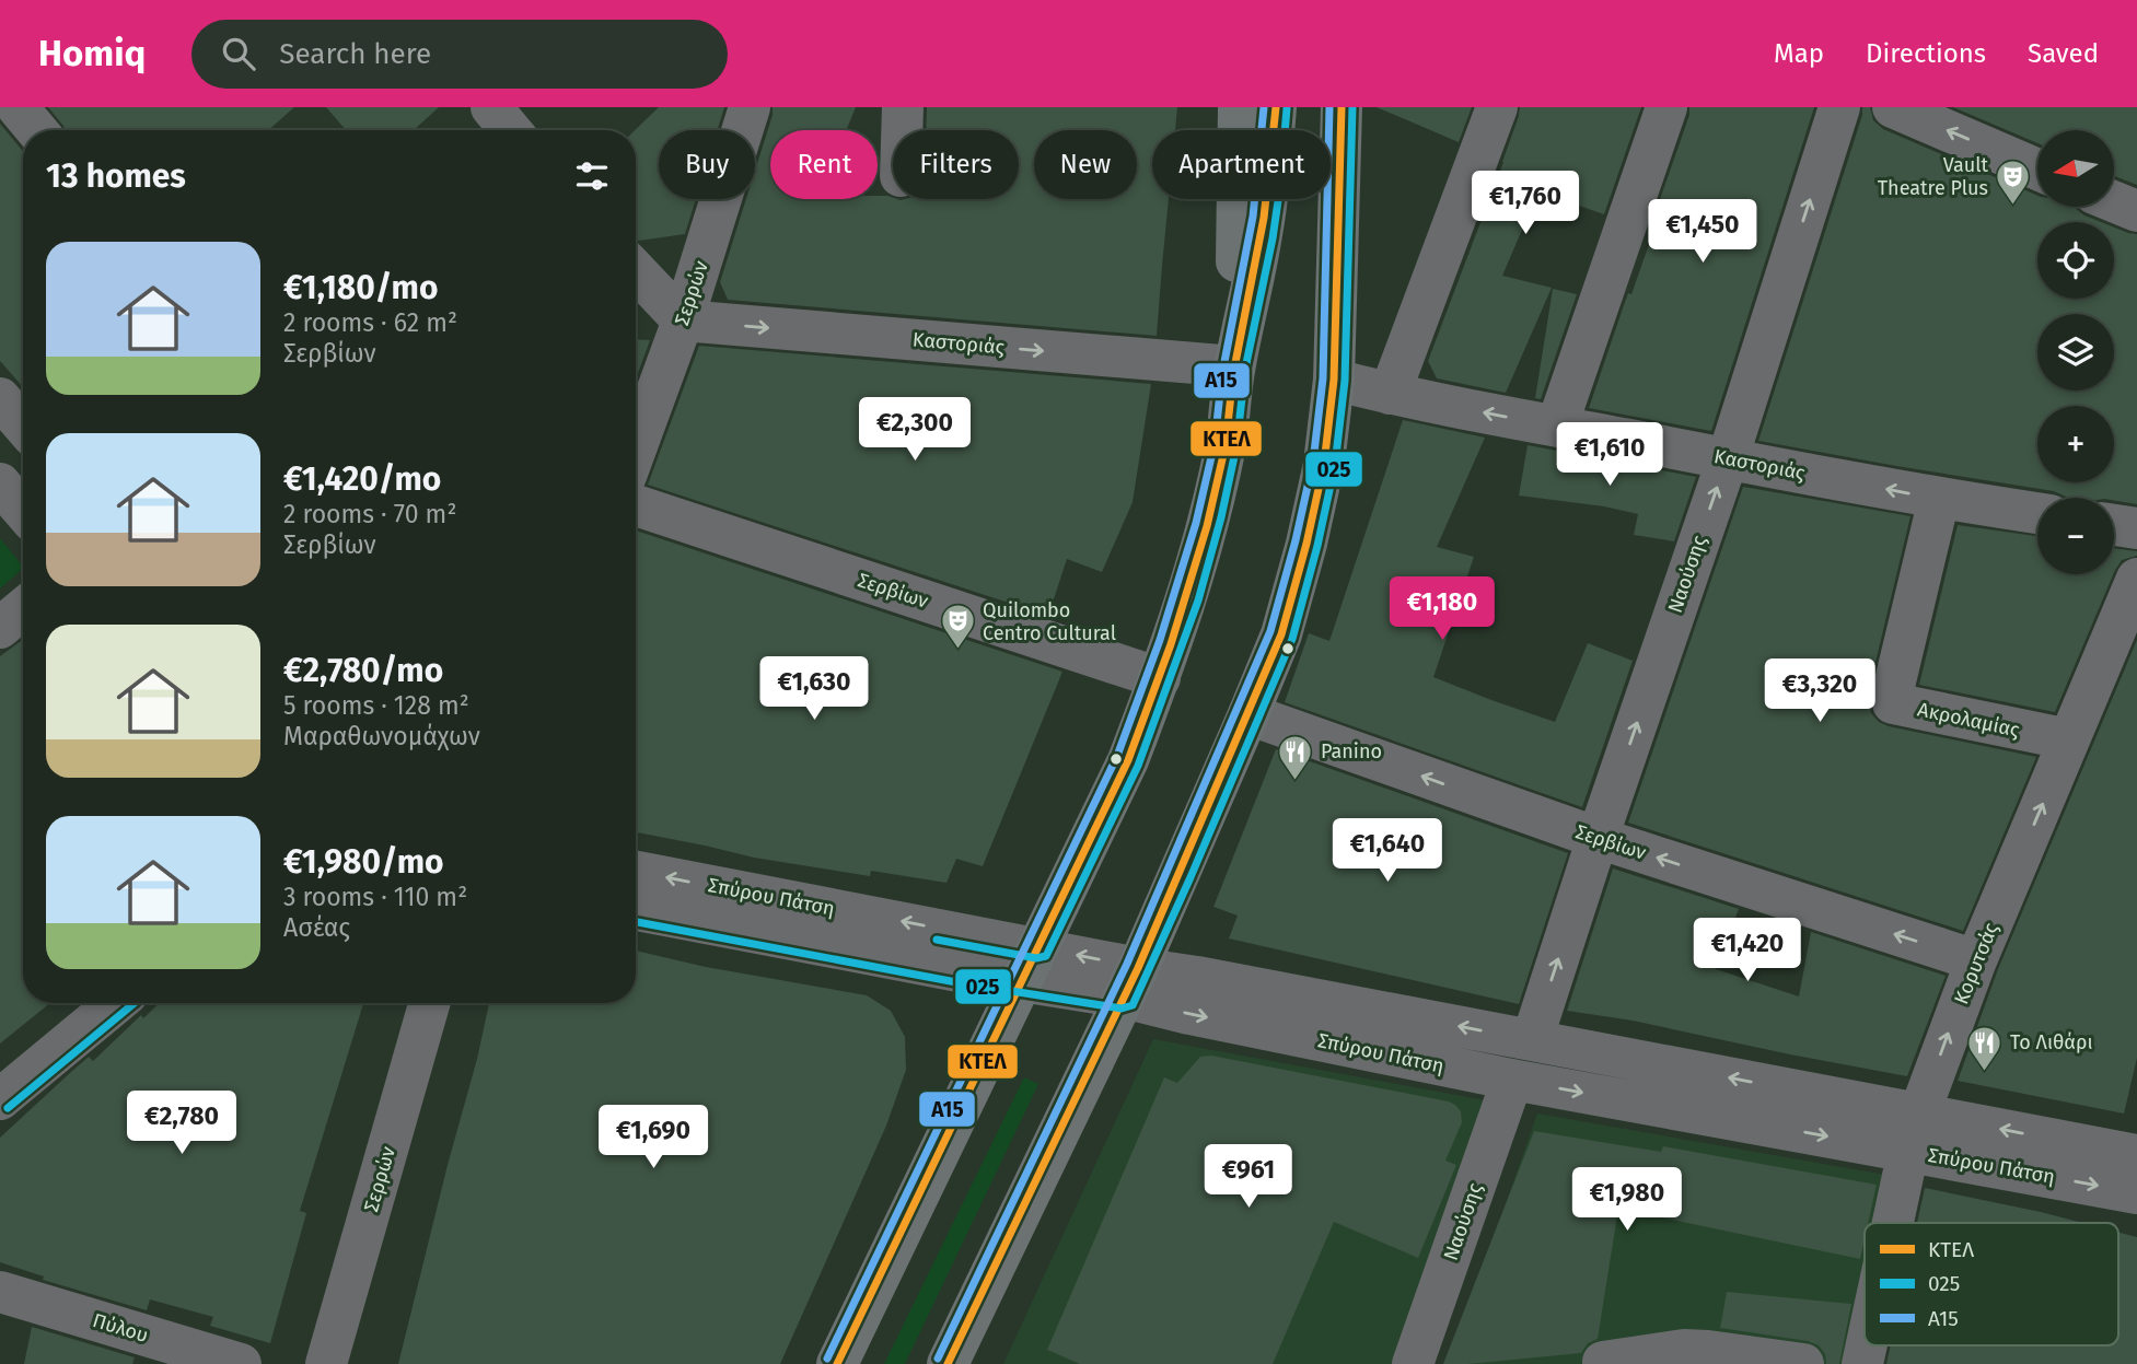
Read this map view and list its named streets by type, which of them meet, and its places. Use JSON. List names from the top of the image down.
{
  "streets": {
    "street": [
      "Σερρών",
      "Καστοριάς",
      "Ναούσης",
      "Σερβίων",
      "Ακρολαμίας",
      "Σπύρου Πάτση",
      "Κορυτσάς",
      "Πύλου"
    ]
  },
  "crossings": [
    ["Σερρών", "Καστοριάς"],
    ["Καστοριάς", "Ναούσης"],
    ["Καστοριάς", "Ακρολαμίας"],
    ["Ναούσης", "Σερβίων"],
    ["Ναούσης", "Σπύρου Πάτση"],
    ["Σερβίων", "Κορυτσάς"],
    ["Ακρολαμίας", "Κορυτσάς"],
    ["Σπύρου Πάτση", "Κορυτσάς"]
  ],
  "one_way": ["Σερβίων", "Κορυτσάς"],
  "places": {
    "theatre": ["Vault Theatre Plus", "Quilombo Centro Cultural"],
    "restaurant": ["Panino", "Το Λιθάρι"]
  },
  "lines": ["transit line ΚΤΕΛ", "transit line 025", "transit line Α15"],
  "legend": ["ΚΤΕΛ", "025", "Α15"],
  "north": "left",
  "page": {
    "header": "Homiq",
    "search": "Search here",
    "nav": ["Map", "Directions", "Saved"],
    "map_buttons": ["+", "−"],
    "chip": [
      "Buy",
      "Rent",
      "Filters",
      "New",
      "Apartment"
    ],
    "heading": "13 homes",
    "price": [
      "€1,760",
      "€1,450",
      "€2,300",
      "€1,610",
      "€1,180",
      "€1,630",
      "€3,320",
      "€1,640",
      "€1,420",
      "€2,780",
      "€1,690",
      "€961",
      "€1,980"
    ],
    "list": [
      {
        "name": "€1,180/mo",
        "note": "2 rooms · 62 m² · Σερβίων"
      },
      {
        "name": "€1,420/mo",
        "note": "2 rooms · 70 m² · Σερβίων"
      },
      {
        "name": "€2,780/mo",
        "note": "5 rooms · 128 m² · Μαραθωνομάχων"
      },
      {
        "name": "€1,980/mo",
        "note": "3 rooms · 110 m² · Ασέας"
      }
    ]
  }
}
